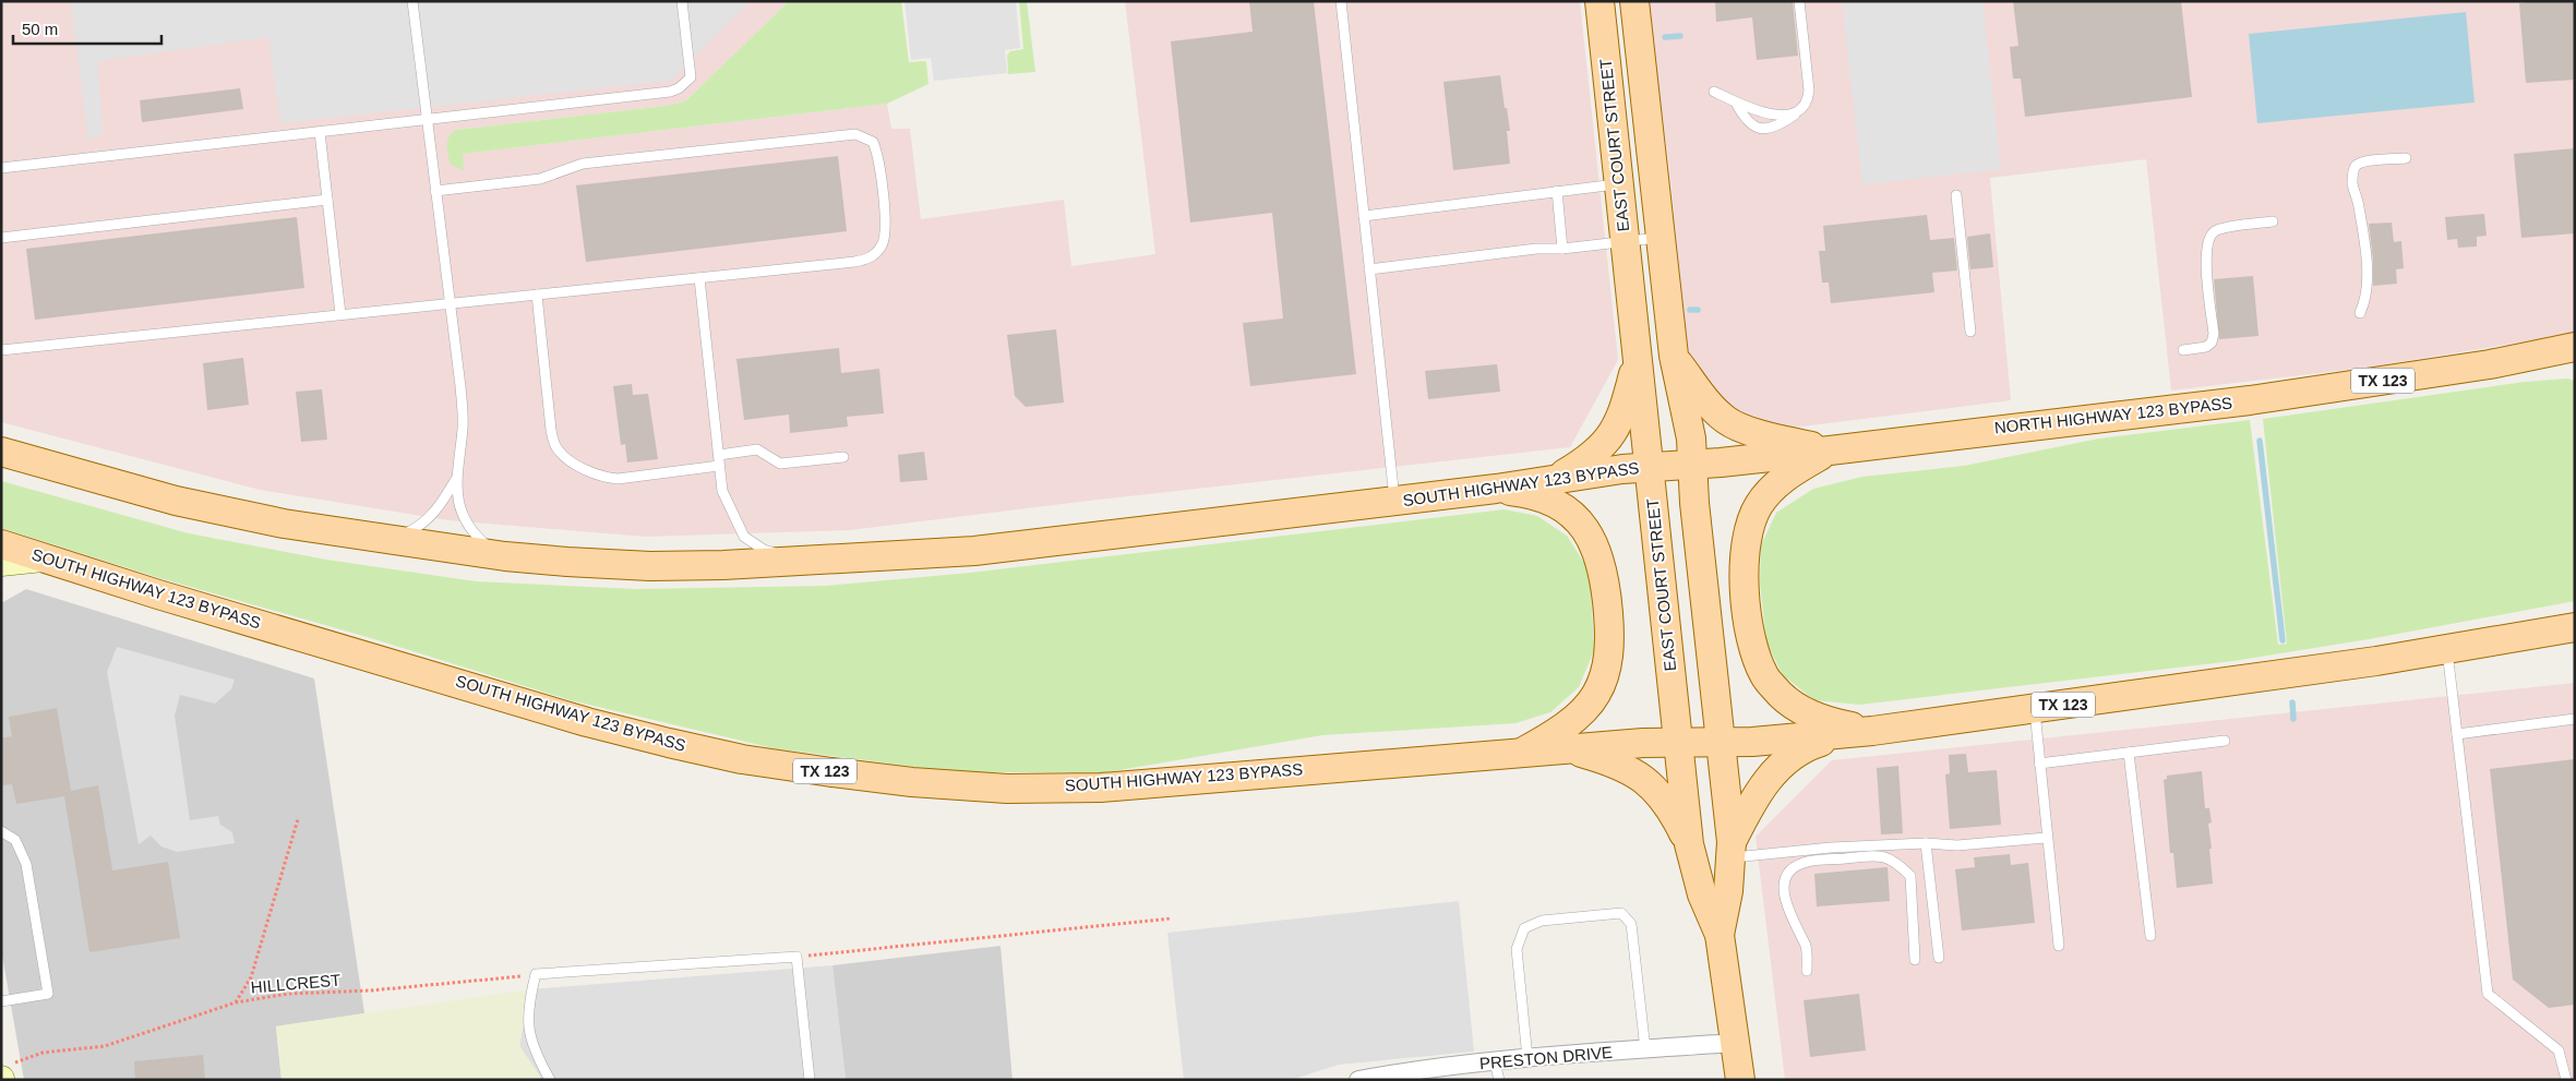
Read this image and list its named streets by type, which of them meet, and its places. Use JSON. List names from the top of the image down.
{
  "streets": {
    "main road": [
      "EAST COURT STREET",
      "TX 123",
      "NORTH HIGHWAY 123 BYPASS",
      "SOUTH HIGHWAY 123 BYPASS"
    ],
    "street": ["PRESTON DRIVE"],
    "path": ["HILLCREST"]
  },
  "crossings": [
    ["EAST COURT STREET", "TX 123"],
    ["EAST COURT STREET", "NORTH HIGHWAY 123 BYPASS"],
    ["EAST COURT STREET", "SOUTH HIGHWAY 123 BYPASS"],
    ["EAST COURT STREET", "PRESTON DRIVE"],
    ["TX 123", "SOUTH HIGHWAY 123 BYPASS"],
    ["NORTH HIGHWAY 123 BYPASS", "SOUTH HIGHWAY 123 BYPASS"]
  ],
  "scale_bar": "50 m"
}
